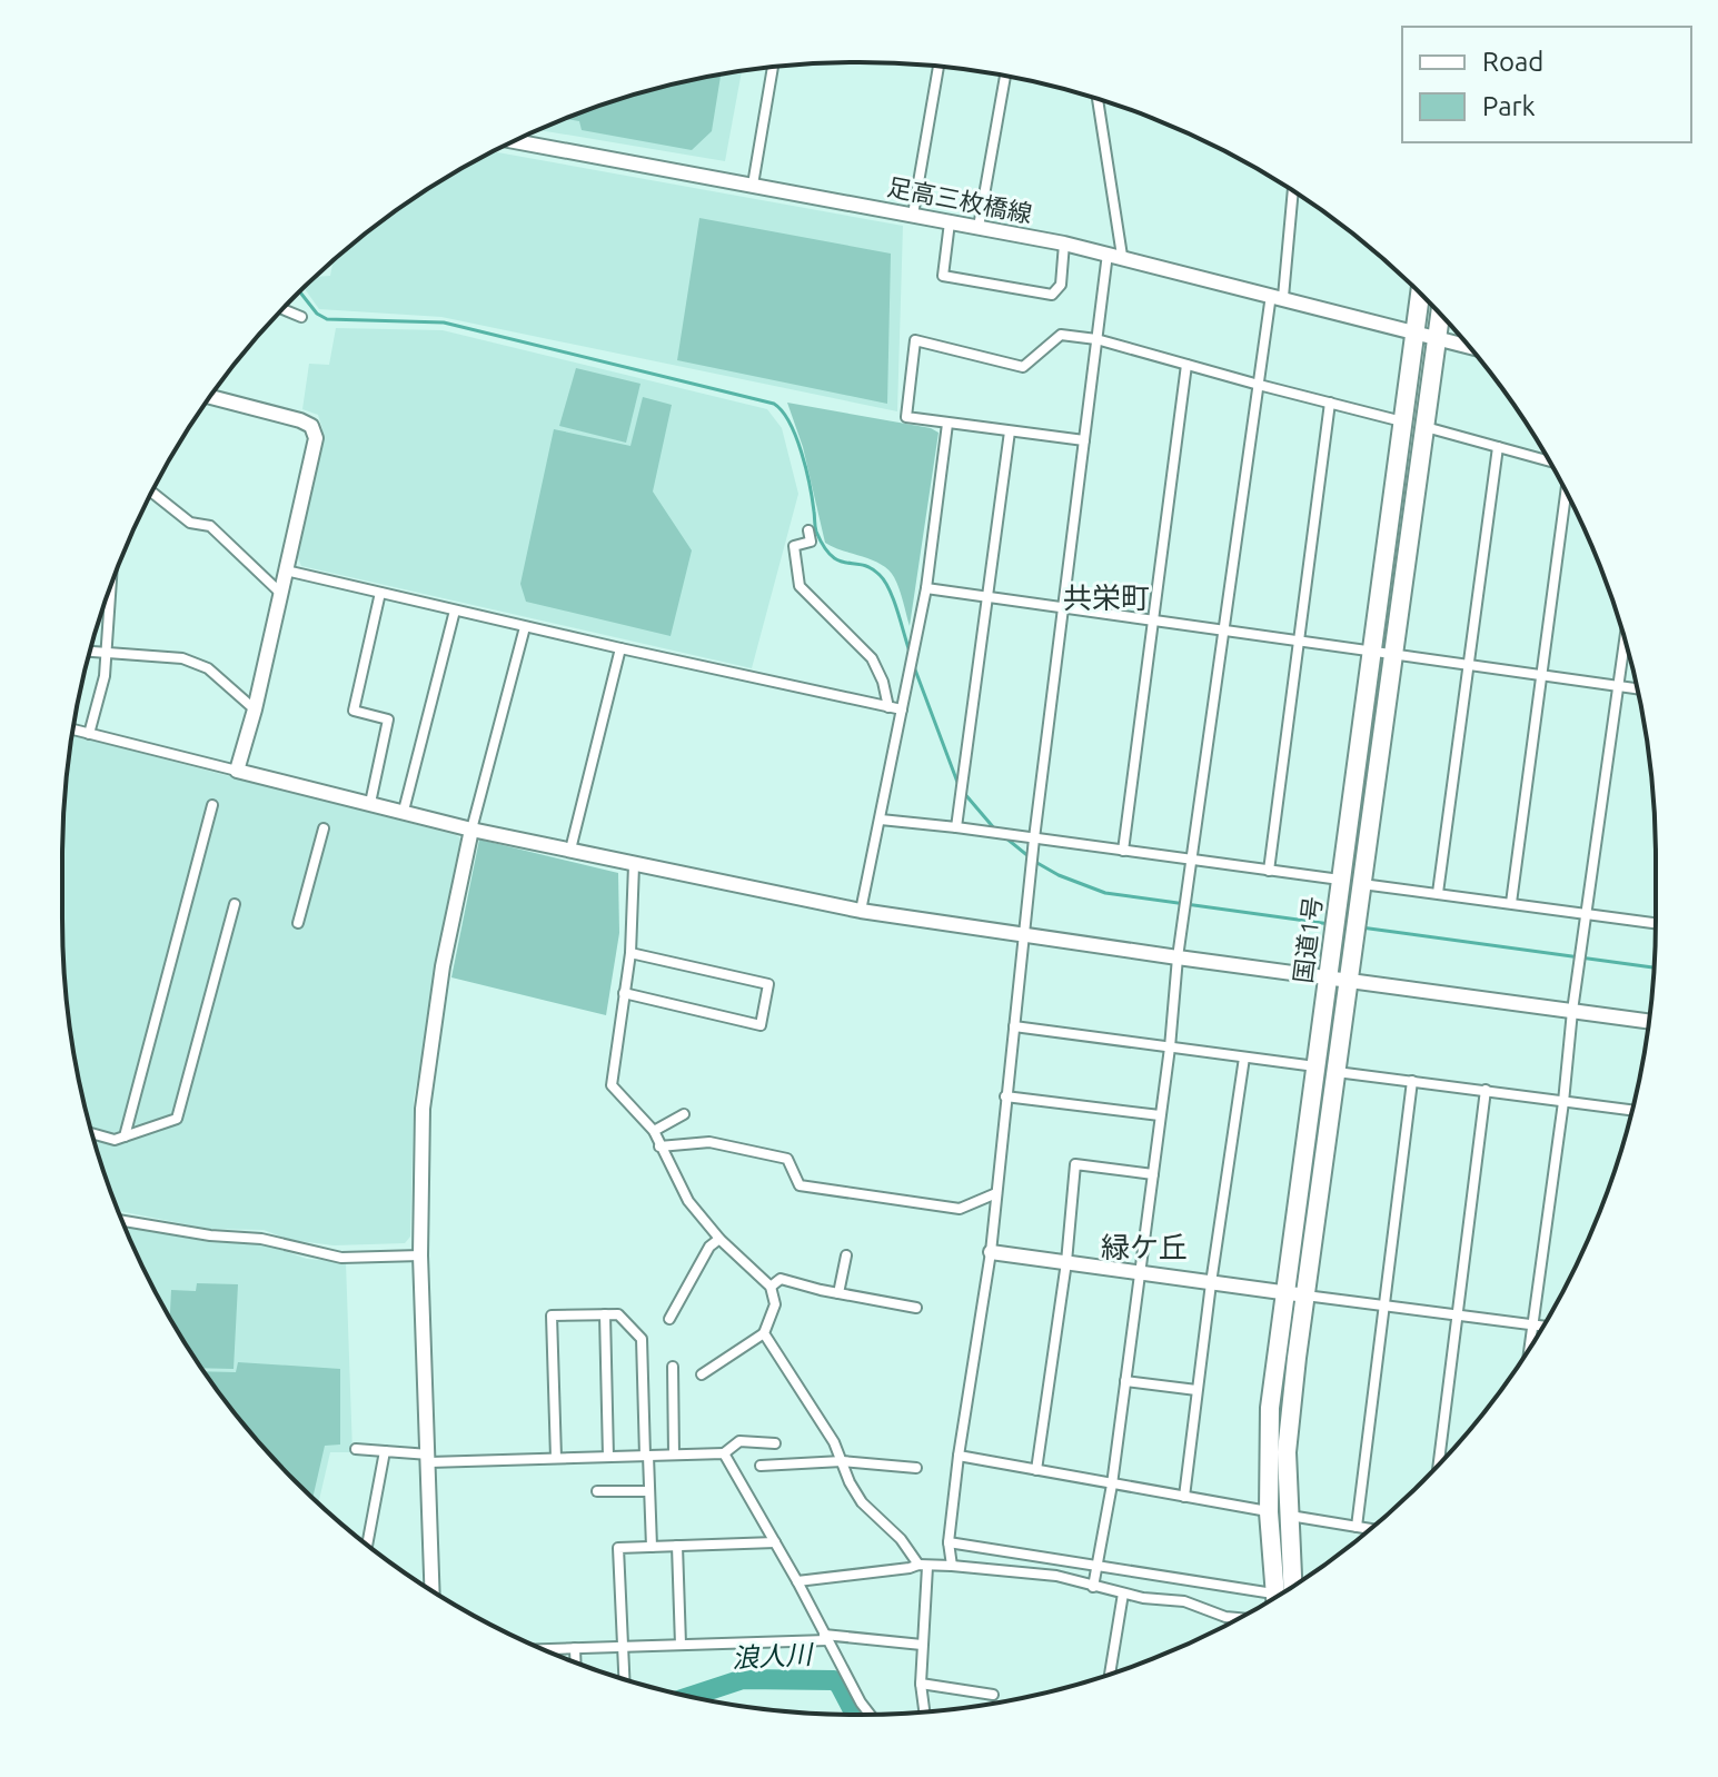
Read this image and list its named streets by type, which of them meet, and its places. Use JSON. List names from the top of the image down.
{
  "streets": {
    "highway": ["国道1号"],
    "street": ["足高三枚橋線"]
  },
  "crossings": [
    ["足高三枚橋線", "国道1号"]
  ],
  "districts": ["共栄町", "緑ケ丘"],
  "water": ["浪人川"],
  "legend": ["Road", "Park"]
}
